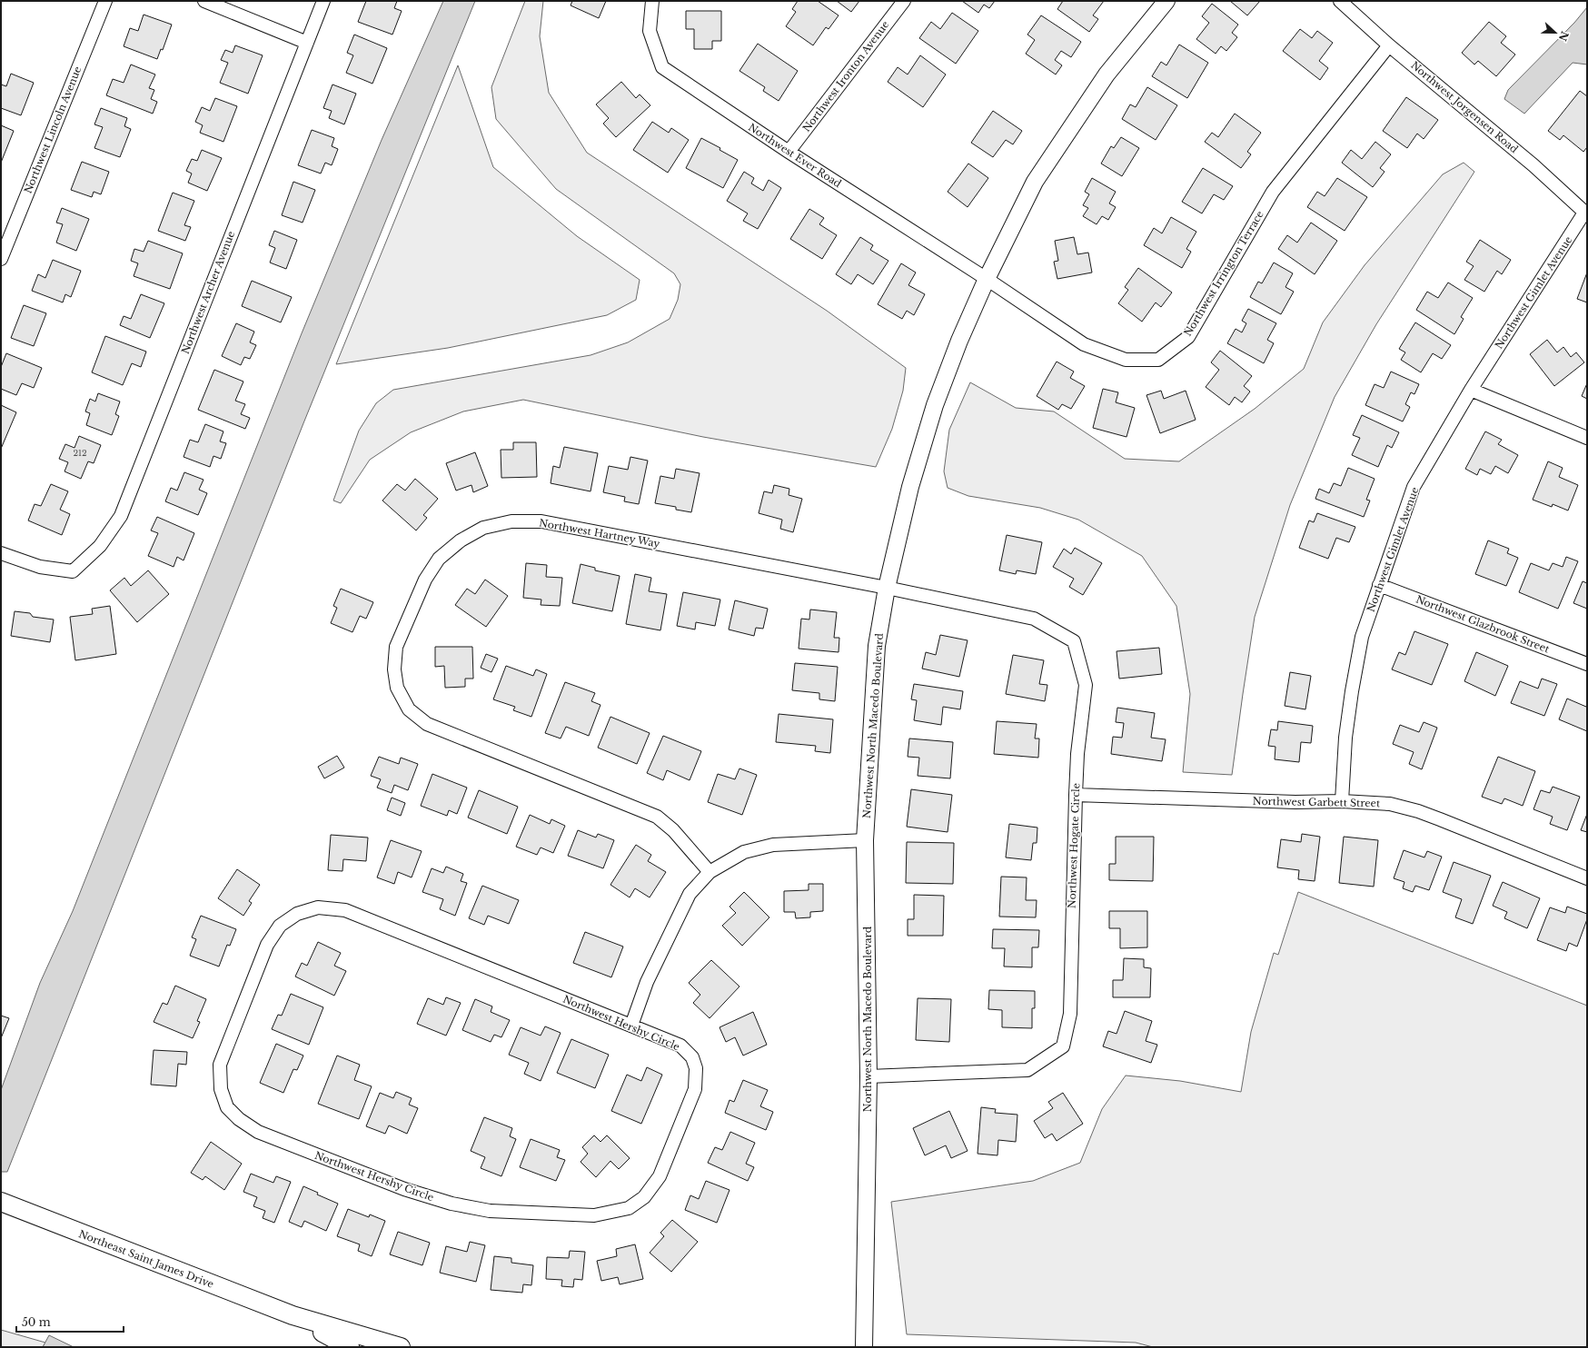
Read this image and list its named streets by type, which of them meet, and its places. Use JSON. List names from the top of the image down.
{
  "streets": {
    "main road": ["Northeast Saint James Drive"],
    "street": [
      "Northwest Ironton Avenue",
      "Northwest Jorgensen Road",
      "Northwest Lincoln Avenue",
      "Northwest Ever Road",
      "Northwest Irrington Terrace",
      "Northwest Archer Avenue",
      "Northwest Gimlet Avenue",
      "Northwest Hartney Way",
      "Northwest Glazbrook Street",
      "Northwest North Macedo Boulevard",
      "Northwest Garbett Street",
      "Northwest Hogate Circle",
      "Northwest Hershy Circle"
    ]
  },
  "crossings": [
    ["Northwest Ironton Avenue", "Northwest Ever Road"],
    ["Northwest Jorgensen Road", "Northwest Irrington Terrace"],
    ["Northwest Jorgensen Road", "Northwest Gimlet Avenue"],
    ["Northwest Ever Road", "Northwest Irrington Terrace"],
    ["Northwest Ever Road", "Northwest North Macedo Boulevard"],
    ["Northwest Irrington Terrace", "Northwest North Macedo Boulevard"],
    ["Northwest Gimlet Avenue", "Northwest Glazbrook Street"],
    ["Northwest Gimlet Avenue", "Northwest Garbett Street"],
    ["Northwest Hartney Way", "Northwest North Macedo Boulevard"],
    ["Northwest Hartney Way", "Northwest Hogate Circle"],
    ["Northwest North Macedo Boulevard", "Northwest Hogate Circle"],
    ["Northwest Garbett Street", "Northwest Hogate Circle"]
  ],
  "house_numbers": ["212"],
  "scale_bar": "50 m",
  "north": "right"
}
